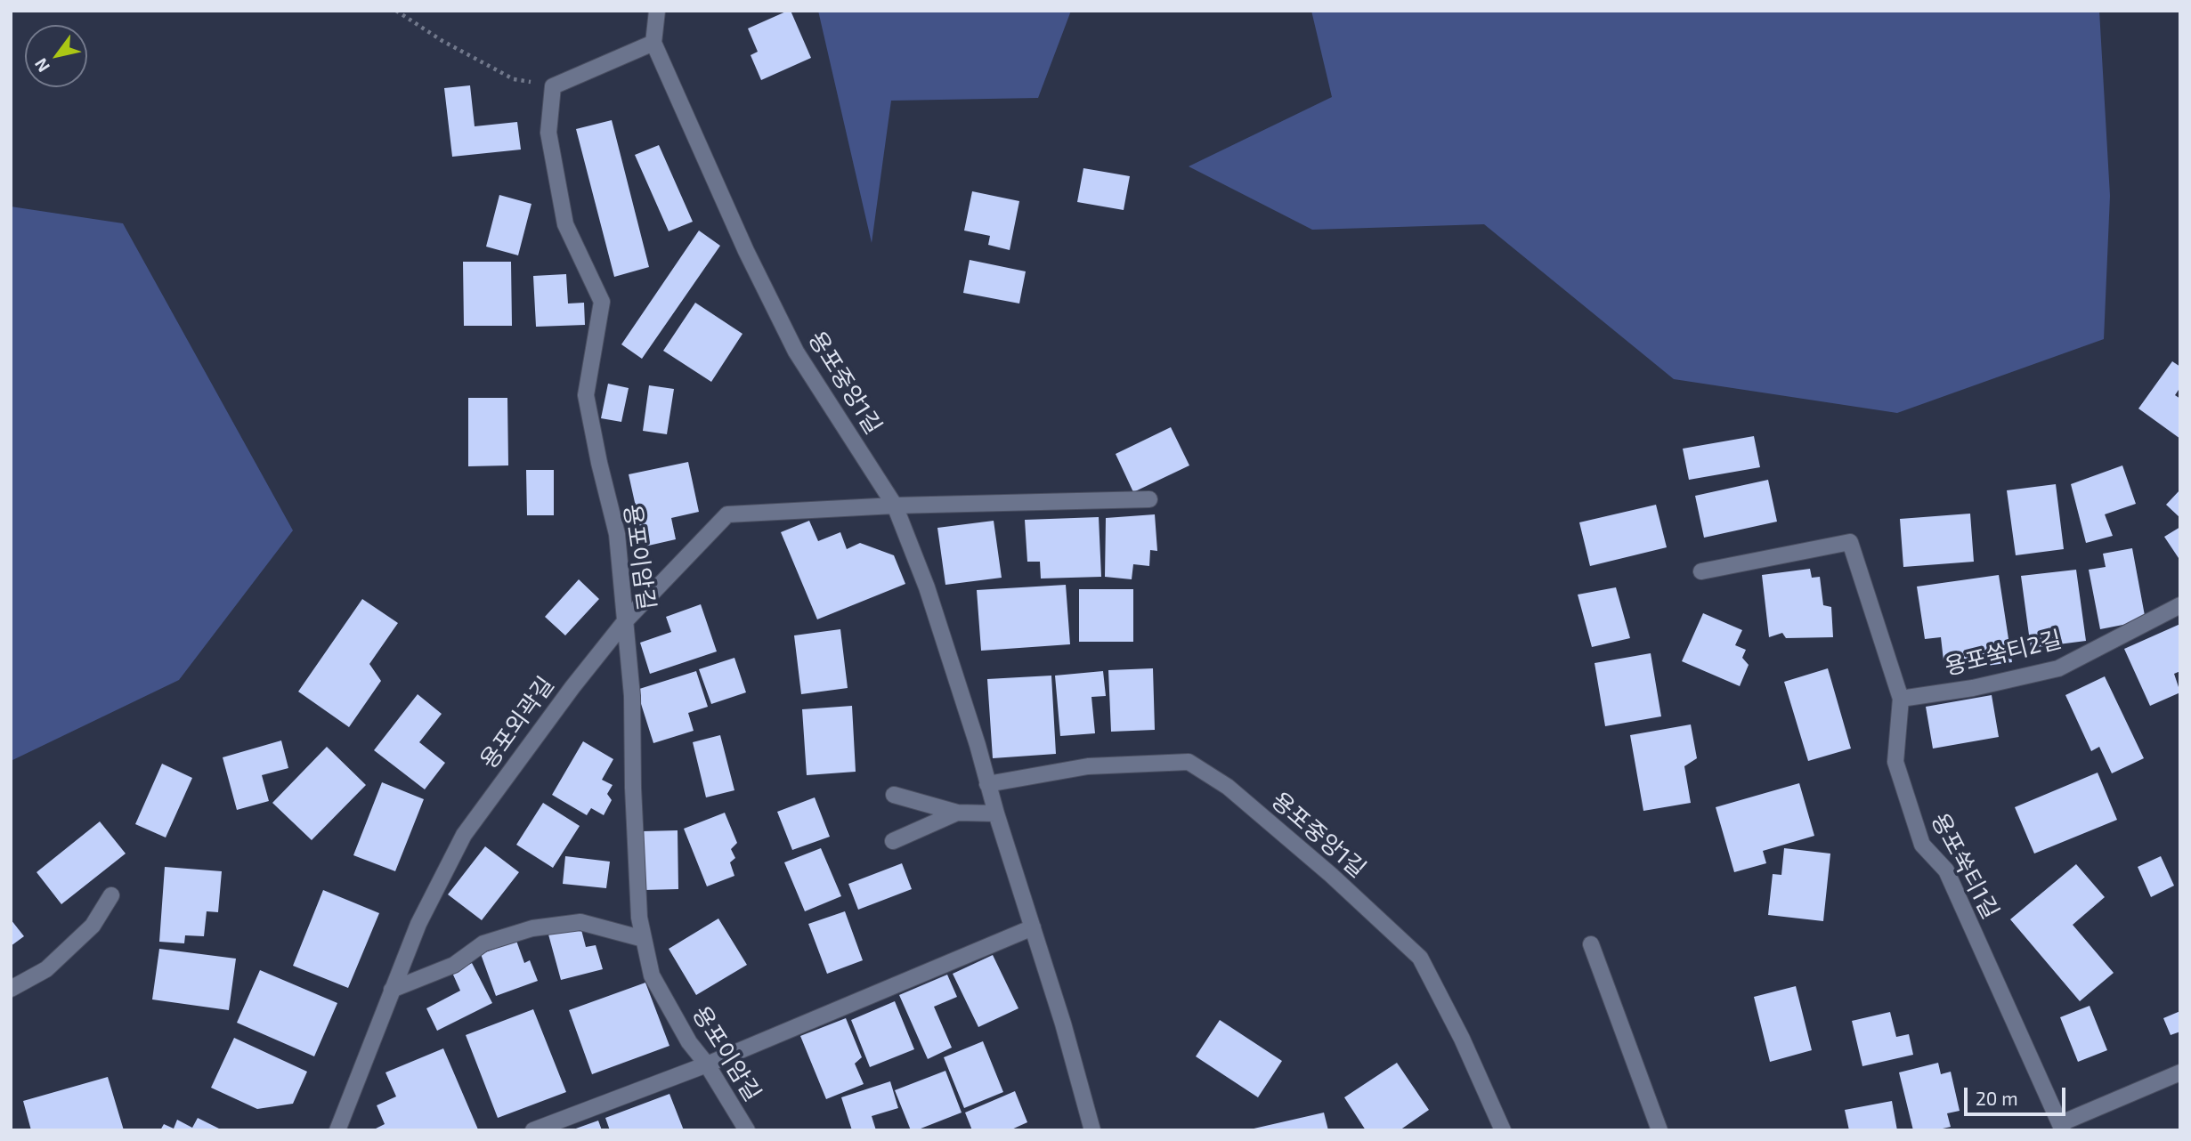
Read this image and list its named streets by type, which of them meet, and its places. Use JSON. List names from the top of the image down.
{
  "streets": {
    "street": [
      "용포중앙1길",
      "용포이암길",
      "용포쑥티2길",
      "용포외곽길",
      "용포쑥티1길"
    ]
  },
  "crossings": [
    ["용포중앙1길", "용포외곽길"],
    ["용포이암길", "용포외곽길"],
    ["용포쑥티2길", "용포쑥티1길"]
  ],
  "scale_bar": "20 m",
  "north": "bottom left"
}
